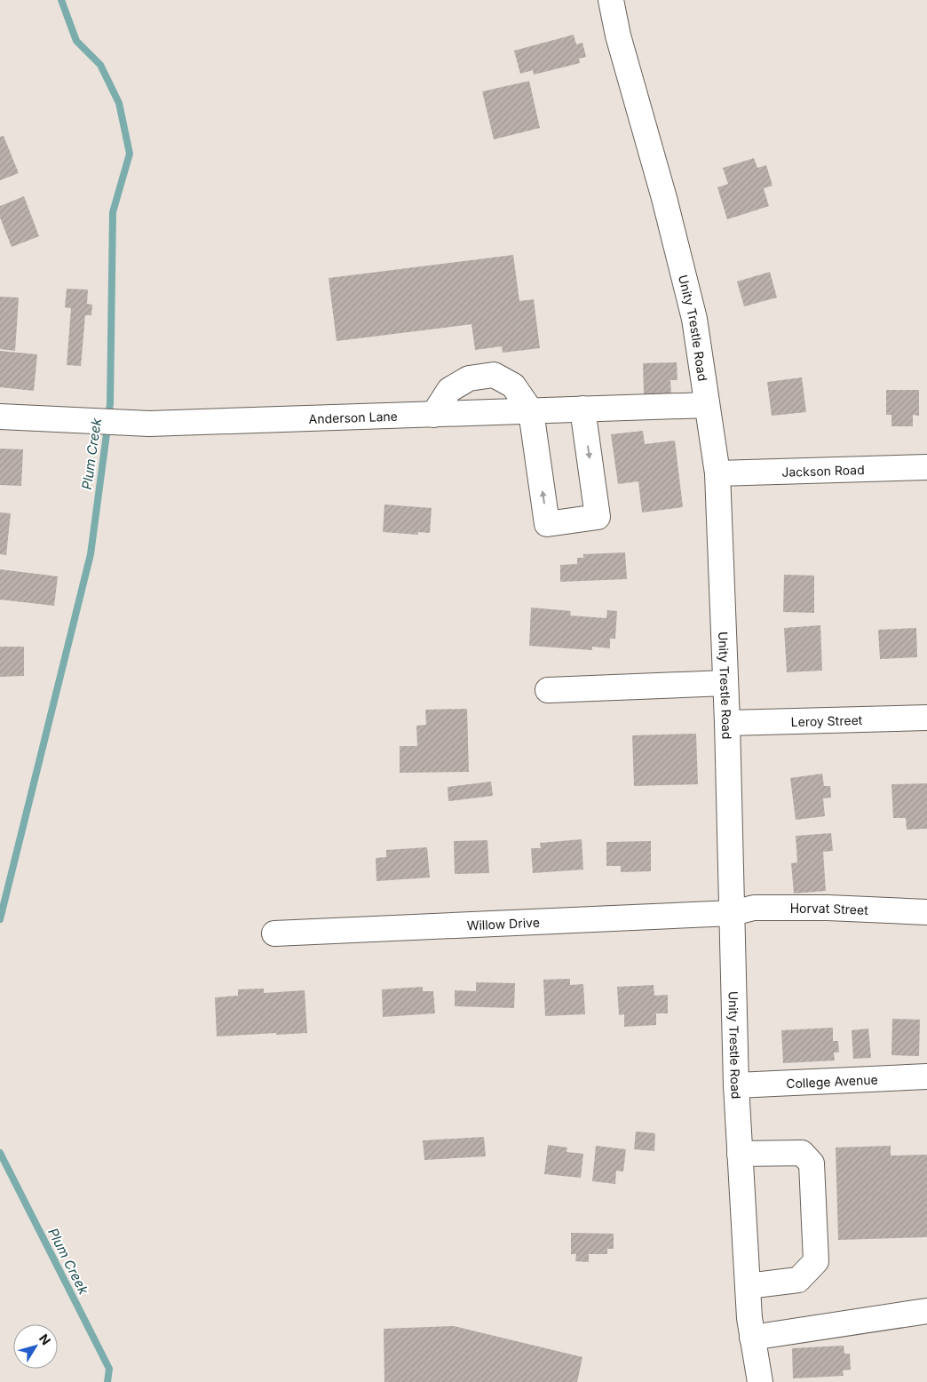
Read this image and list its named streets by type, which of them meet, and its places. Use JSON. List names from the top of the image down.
{
  "streets": {
    "street": [
      "Unity Trestle Road",
      "Anderson Lane",
      "Jackson Road",
      "Leroy Street",
      "Horvat Street",
      "Willow Drive",
      "College Avenue"
    ]
  },
  "crossings": [
    ["Unity Trestle Road", "Anderson Lane"],
    ["Unity Trestle Road", "Jackson Road"],
    ["Unity Trestle Road", "Leroy Street"],
    ["Unity Trestle Road", "Horvat Street"],
    ["Unity Trestle Road", "Willow Drive"],
    ["Unity Trestle Road", "College Avenue"],
    ["Horvat Street", "Willow Drive"]
  ],
  "water": ["Plum Creek"],
  "north": "top right"
}
